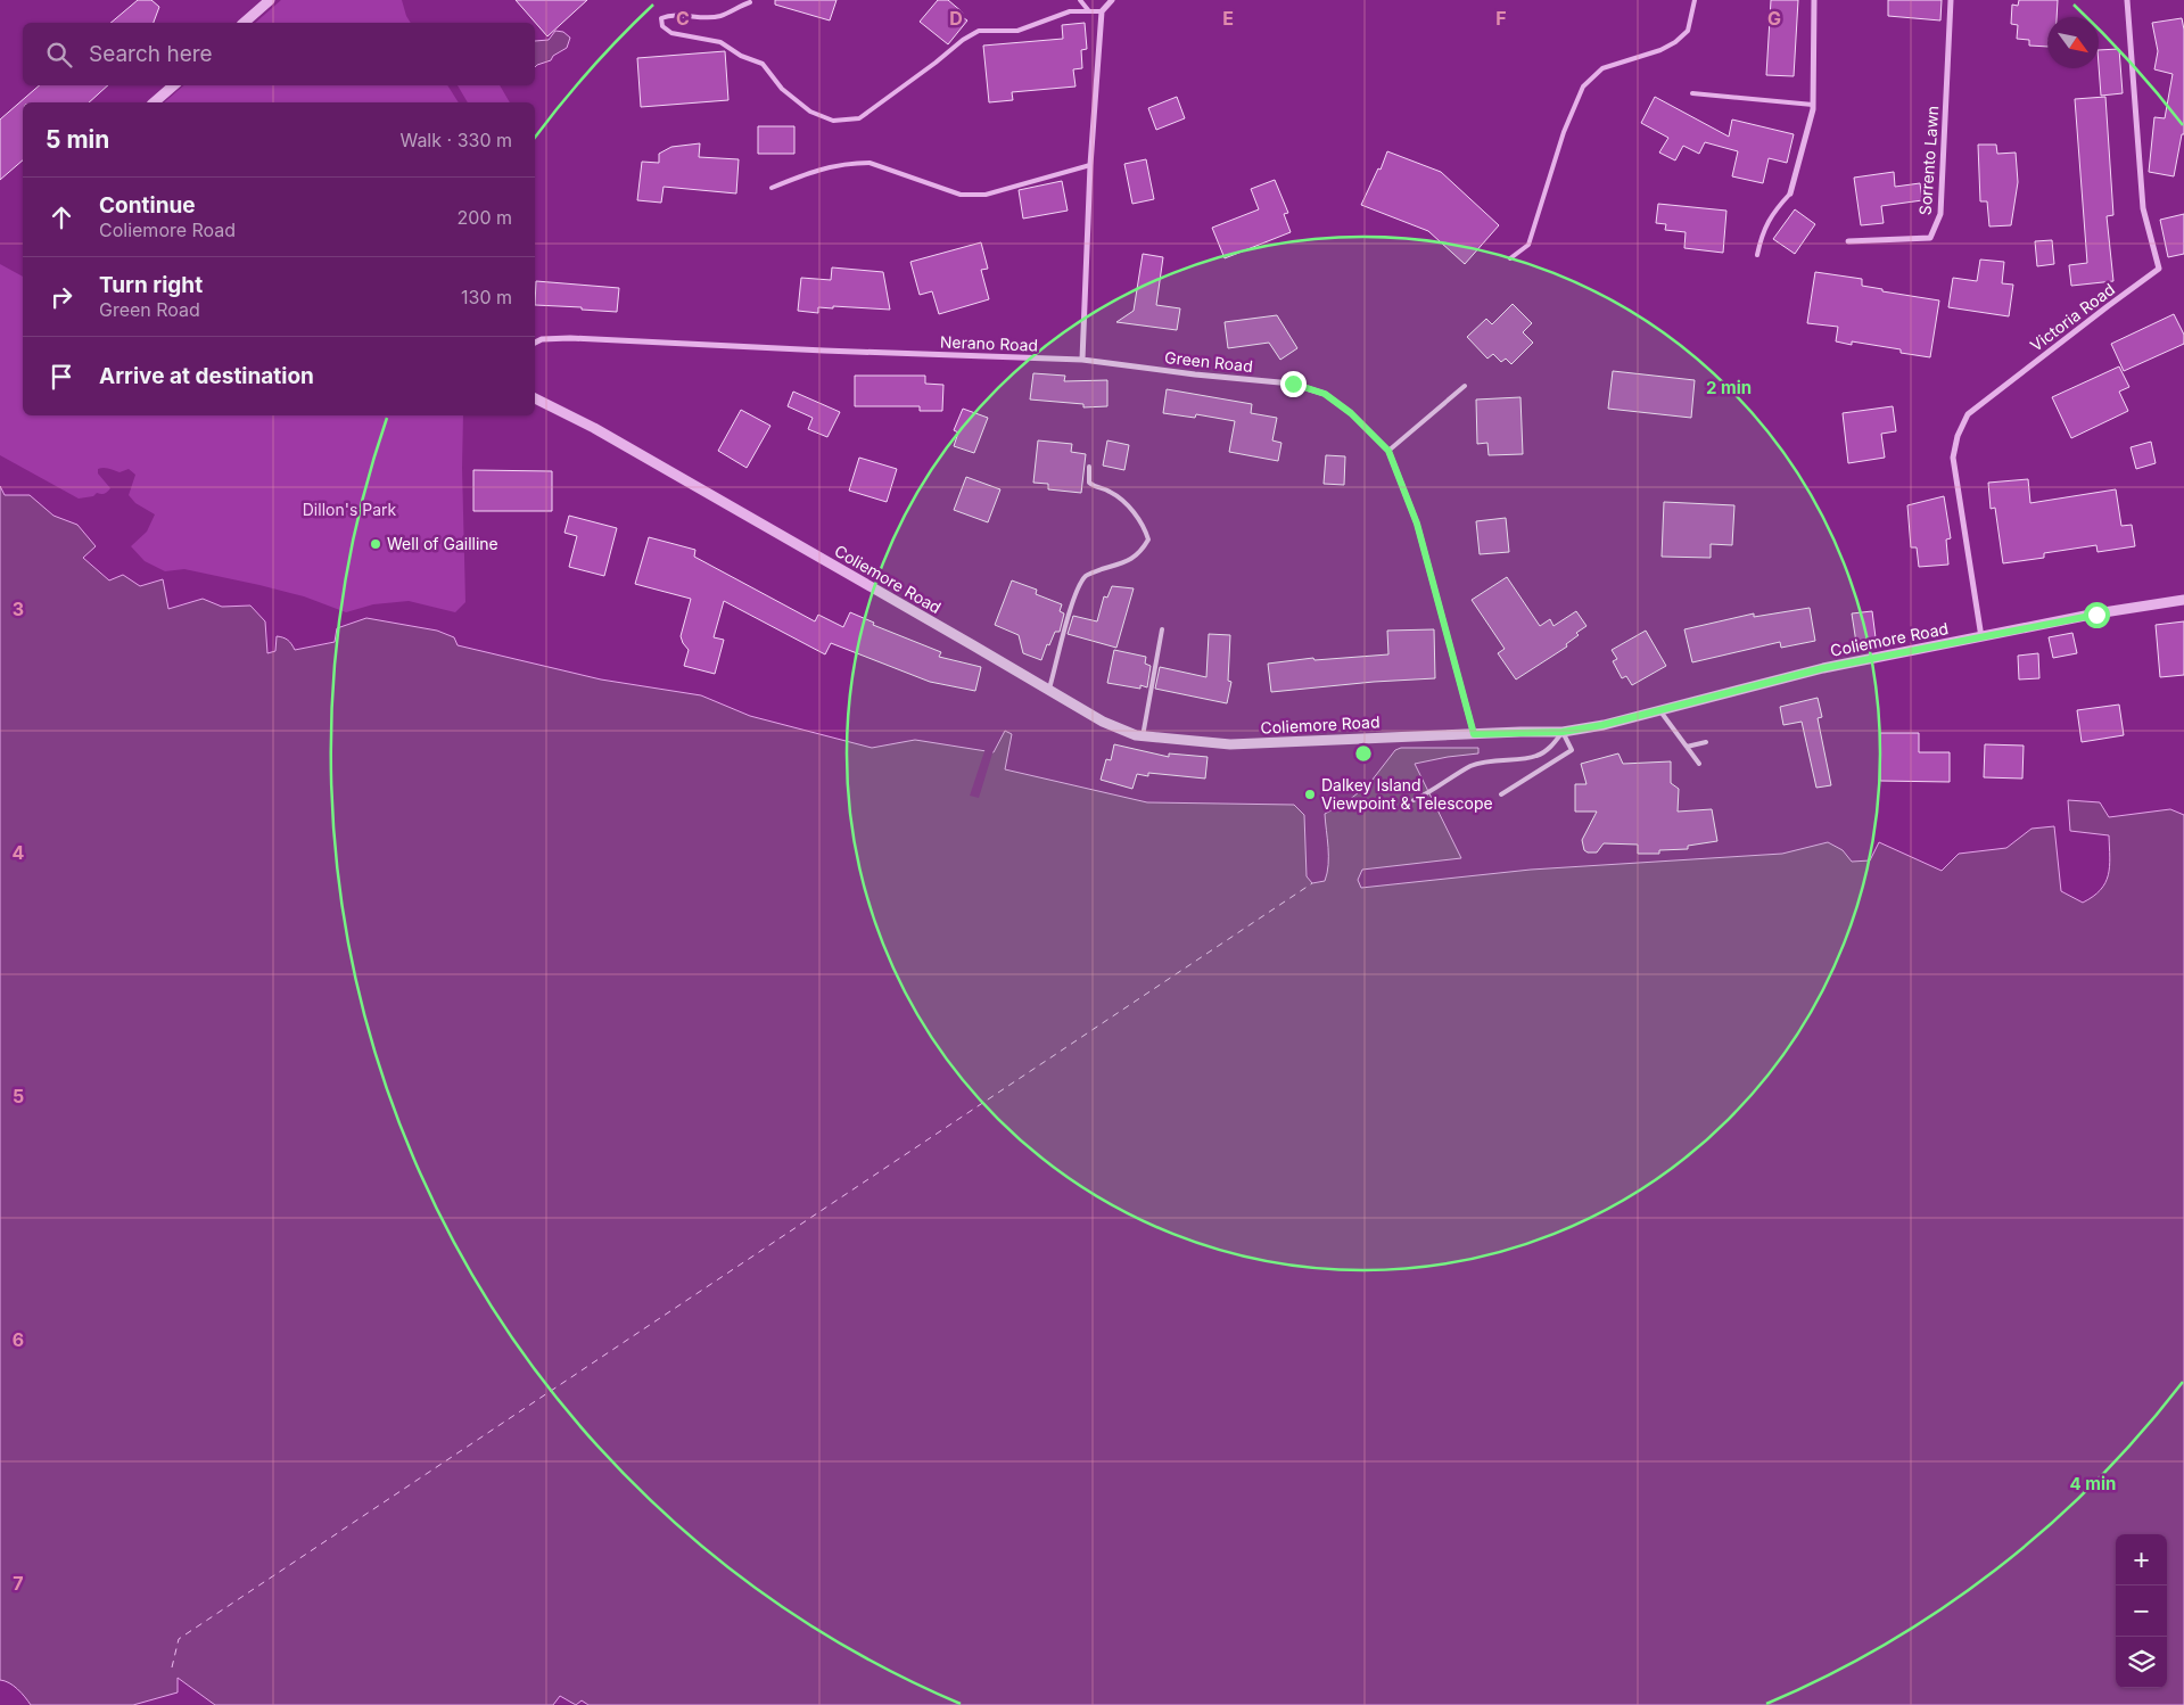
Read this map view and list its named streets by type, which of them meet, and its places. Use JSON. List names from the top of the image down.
{
  "streets": {
    "street": [
      "Sorrento Lawn",
      "Victoria Road",
      "Nerano Road",
      "Green Road",
      "Coliemore Road"
    ]
  },
  "crossings": [
    ["Victoria Road", "Coliemore Road"],
    ["Nerano Road", "Green Road"],
    ["Green Road", "Coliemore Road"]
  ],
  "parks": ["Dillon's Park"],
  "places": ["Well of Gailline", "Dalkey Island Viewpoint & Telescope"],
  "north": "bottom right",
  "page": {
    "search": "Search here",
    "heading": ["5 min", "Walk · 330 m"],
    "list": [
      ["Continue", "Coliemore Road", "200 m"],
      ["Turn right", "Green Road", "130 m"],
      "Arrive at destination"
    ],
    "map_buttons": ["+", "−"]
  },
  "grid": {
    "columns": [
      "C",
      "D",
      "E",
      "F",
      "G"
    ],
    "rows": [
      "3",
      "4",
      "5",
      "6",
      "7"
    ]
  },
  "rings": ["2 min", "4 min"]
}
